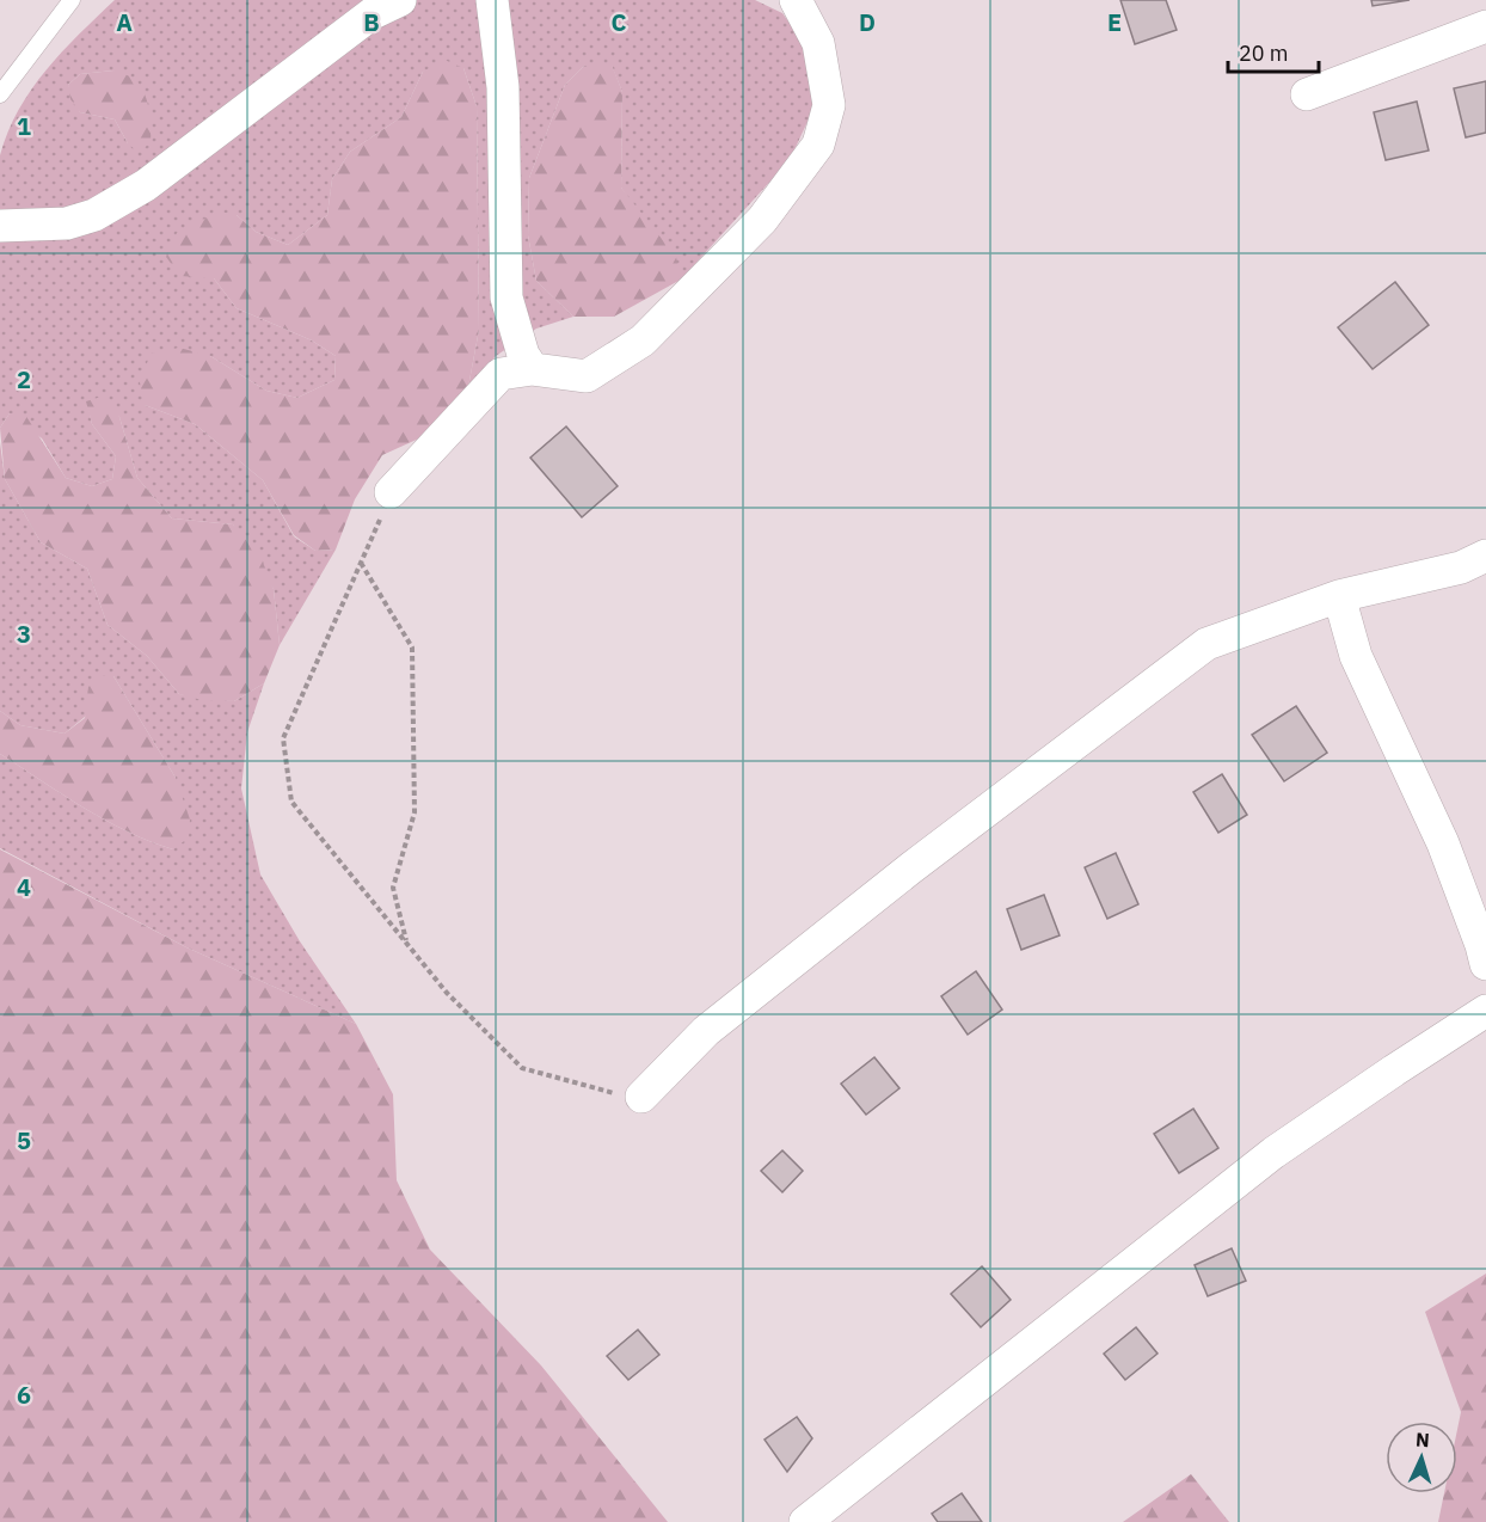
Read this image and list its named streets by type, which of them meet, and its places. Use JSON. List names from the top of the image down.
{
  "scale_bar": "20 m",
  "north": "top",
  "grid": {
    "columns": [
      "A",
      "B",
      "C",
      "D",
      "E"
    ],
    "rows": [
      "1",
      "2",
      "3",
      "4",
      "5",
      "6"
    ]
  }
}
